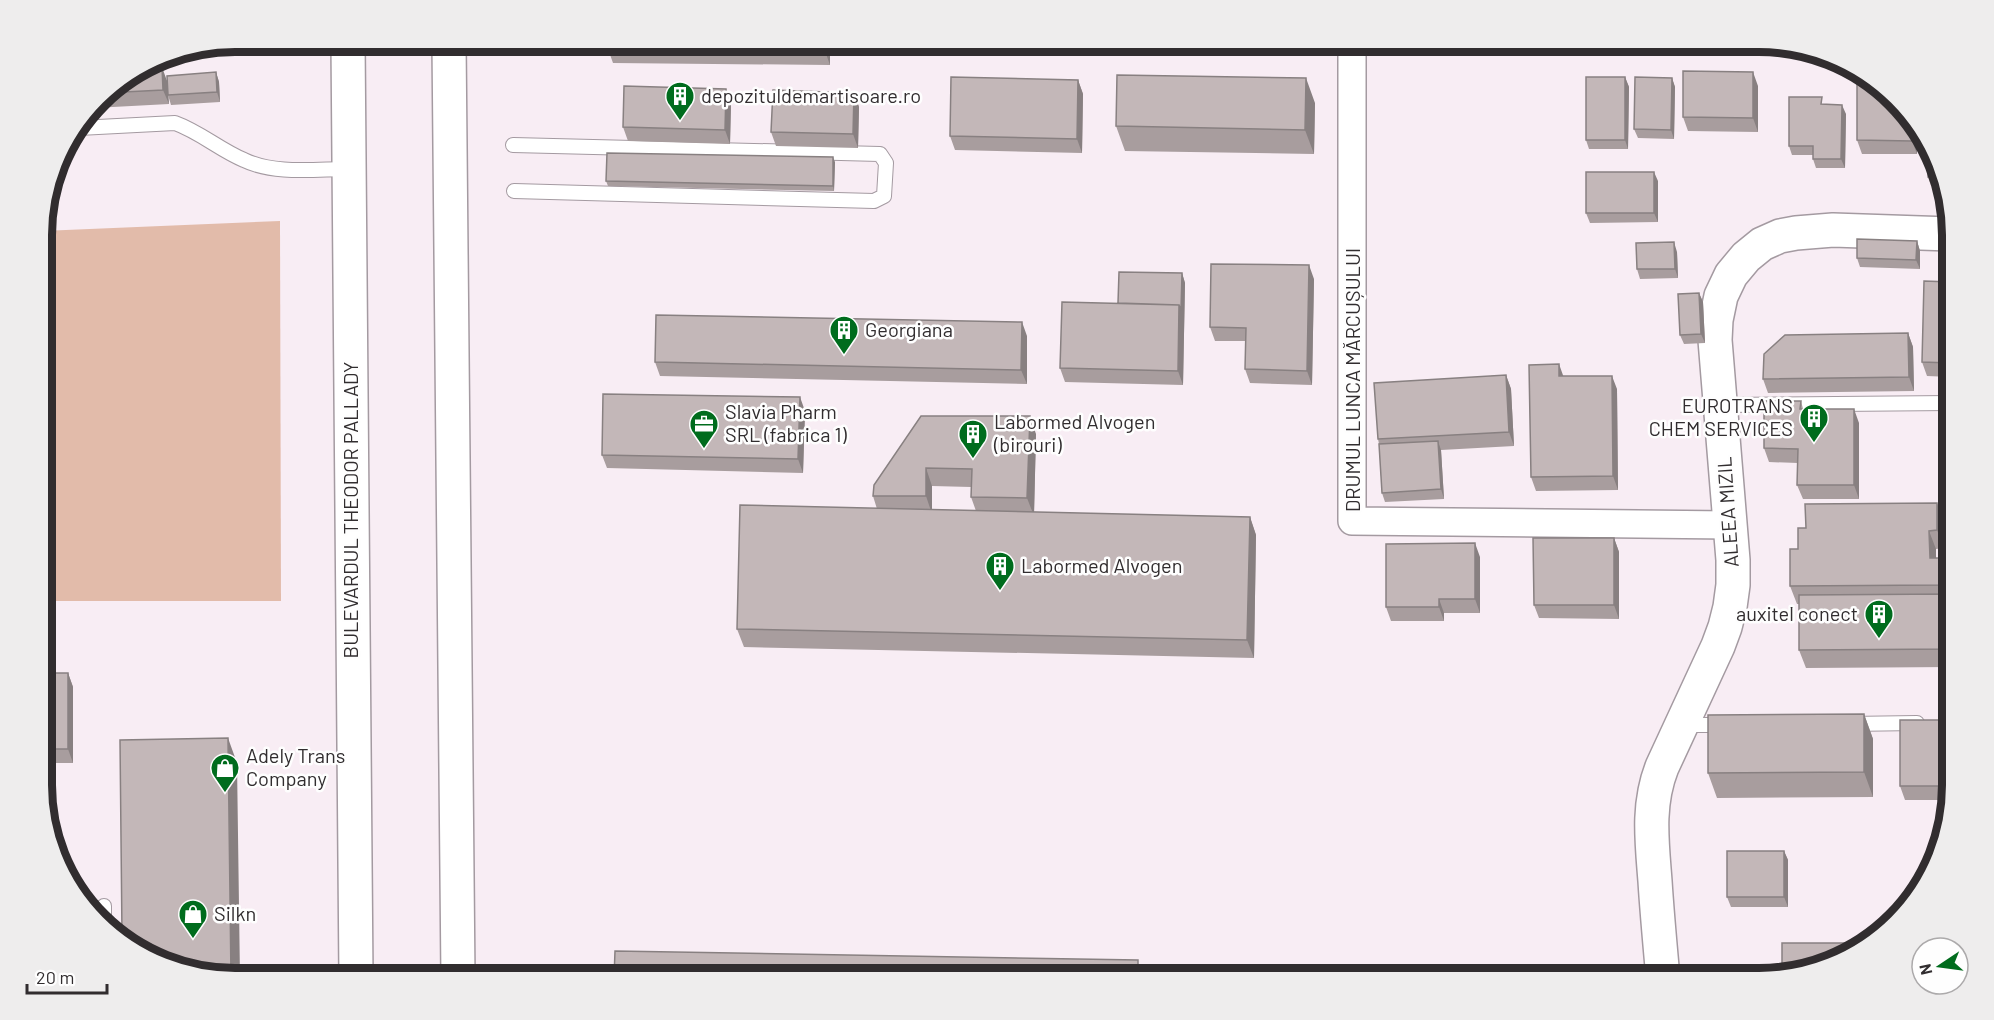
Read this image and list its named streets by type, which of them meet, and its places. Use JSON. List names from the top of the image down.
{
  "streets": {
    "main road": ["BULEVARDUL THEODOR PALLADY", "ALEEA MIZIL"],
    "street": ["DRUMUL LUNCA MĂRCUȘULUI"]
  },
  "crossings": [
    ["DRUMUL LUNCA MĂRCUȘULUI", "ALEEA MIZIL"]
  ],
  "places": {
    "building": [
      "depozituldemartisoare.ro",
      "Georgiana",
      "EUROTRANS CHEM SERVICES",
      "Labormed Alvogen (birouri)",
      "Labormed Alvogen",
      "auxitel conect"
    ],
    "office": ["Slavia Pharm SRL (fabrica 1)"],
    "shop": ["Adely Trans Company", "Silkn"]
  },
  "scale_bar": "20 m",
  "north": "left"
}
